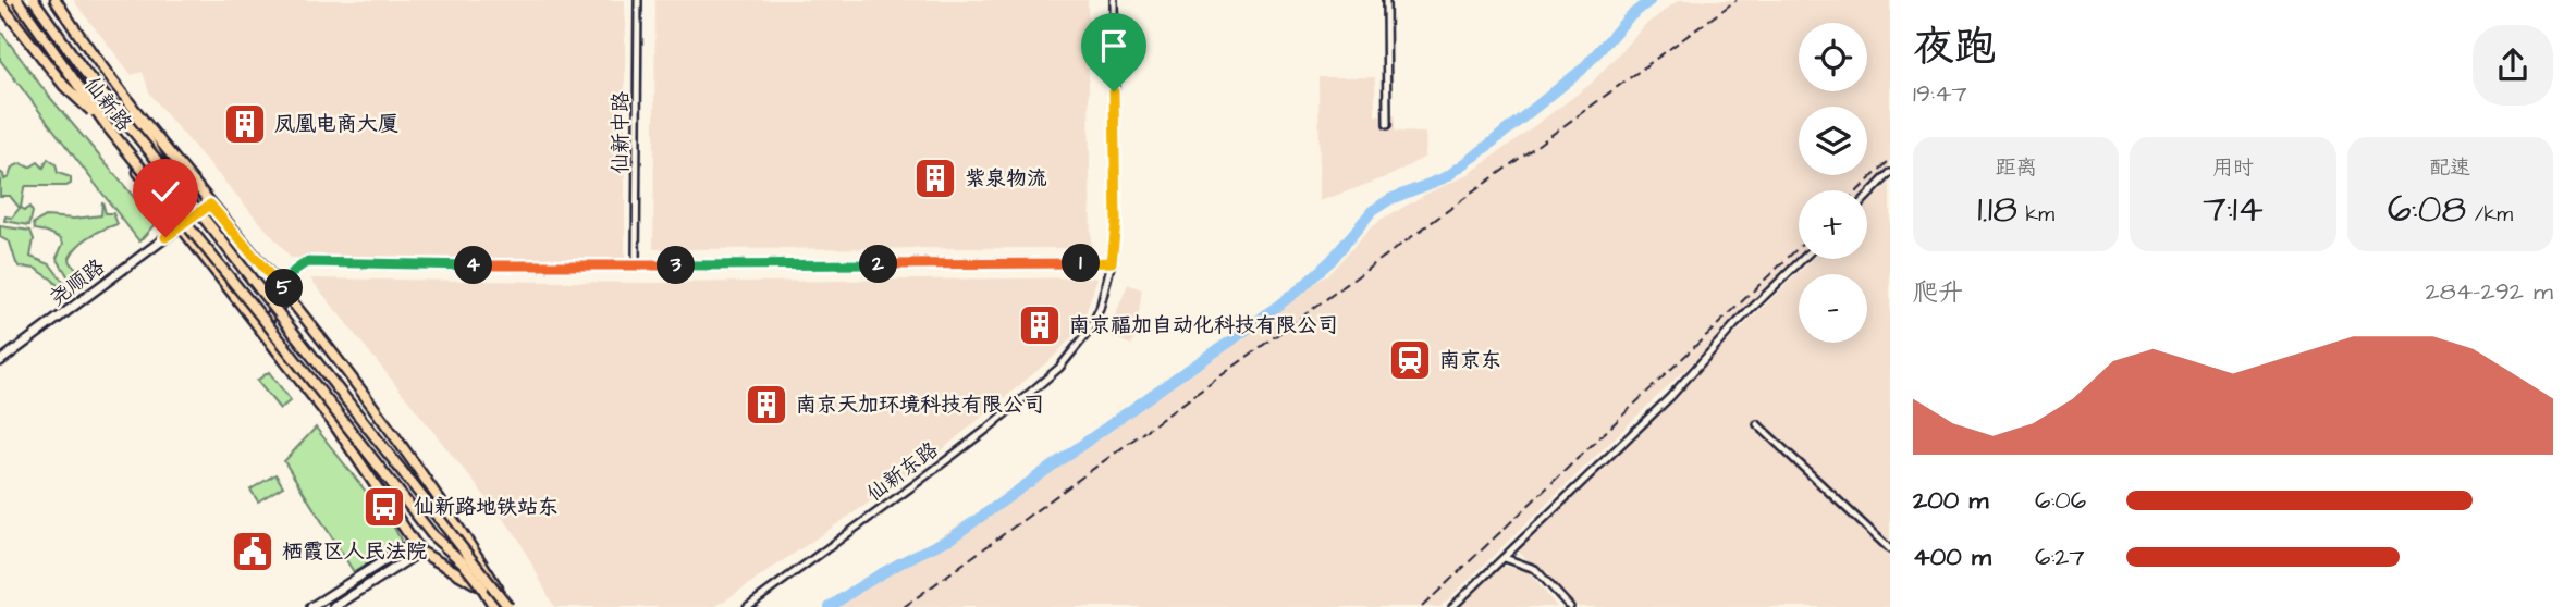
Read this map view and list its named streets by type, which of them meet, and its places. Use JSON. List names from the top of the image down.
{
  "streets": {
    "main road": ["仙新路", "尧顺路"],
    "street": ["仙新中路", "仙新东路"]
  },
  "crossings": [
    ["仙新路", "尧顺路"]
  ],
  "places": {
    "building": [
      "凤凰电商大厦",
      "紫泉物流",
      "南京福加自动化科技有限公司",
      "南京天加环境科技有限公司"
    ],
    "station": ["南京东"],
    "bus stop": ["仙新路地铁站东"],
    "public building": ["栖霞区人民法院"]
  },
  "page": {
    "heading": ["夜跑", "19:47"],
    "map_buttons": ["+", "−"],
    "stats": [
      ["距离", "1.18 km"],
      ["用时", "7:14"],
      ["配速", "6:08 /km"]
    ],
    "pins": [
      "1",
      "2",
      "3",
      "4",
      "5"
    ],
    "chart": ["爬升", "284–292 m"],
    "list": [
      {
        "name": "200 m",
        "note": "6:06"
      },
      {
        "name": "400 m",
        "note": "6:27"
      }
    ]
  }
}
